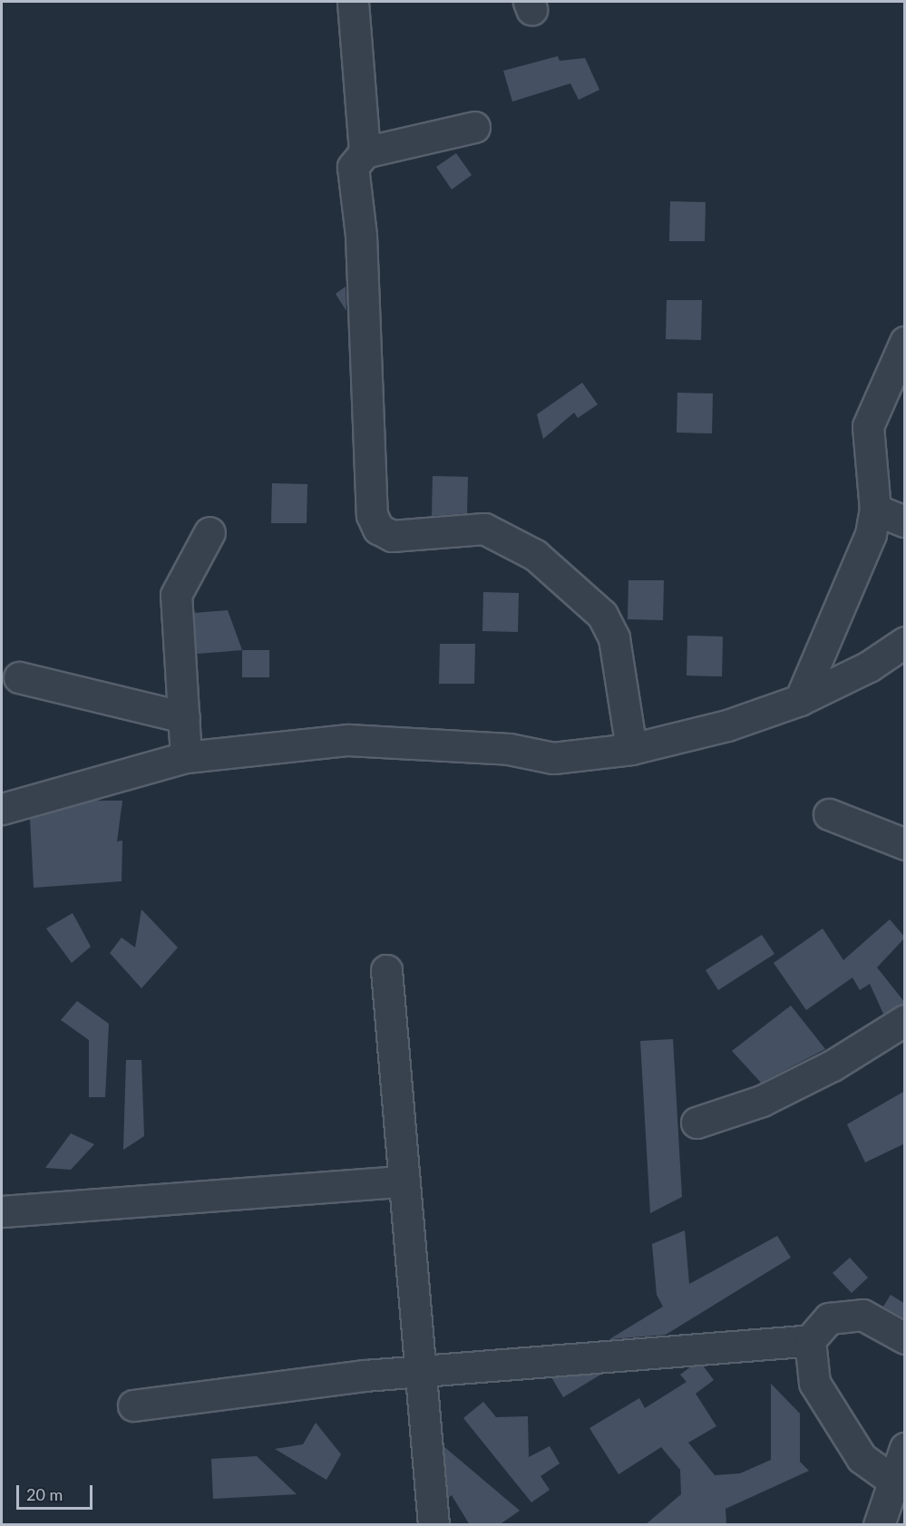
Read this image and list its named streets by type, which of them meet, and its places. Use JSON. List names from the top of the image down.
{
  "scale_bar": "20 m"
}
